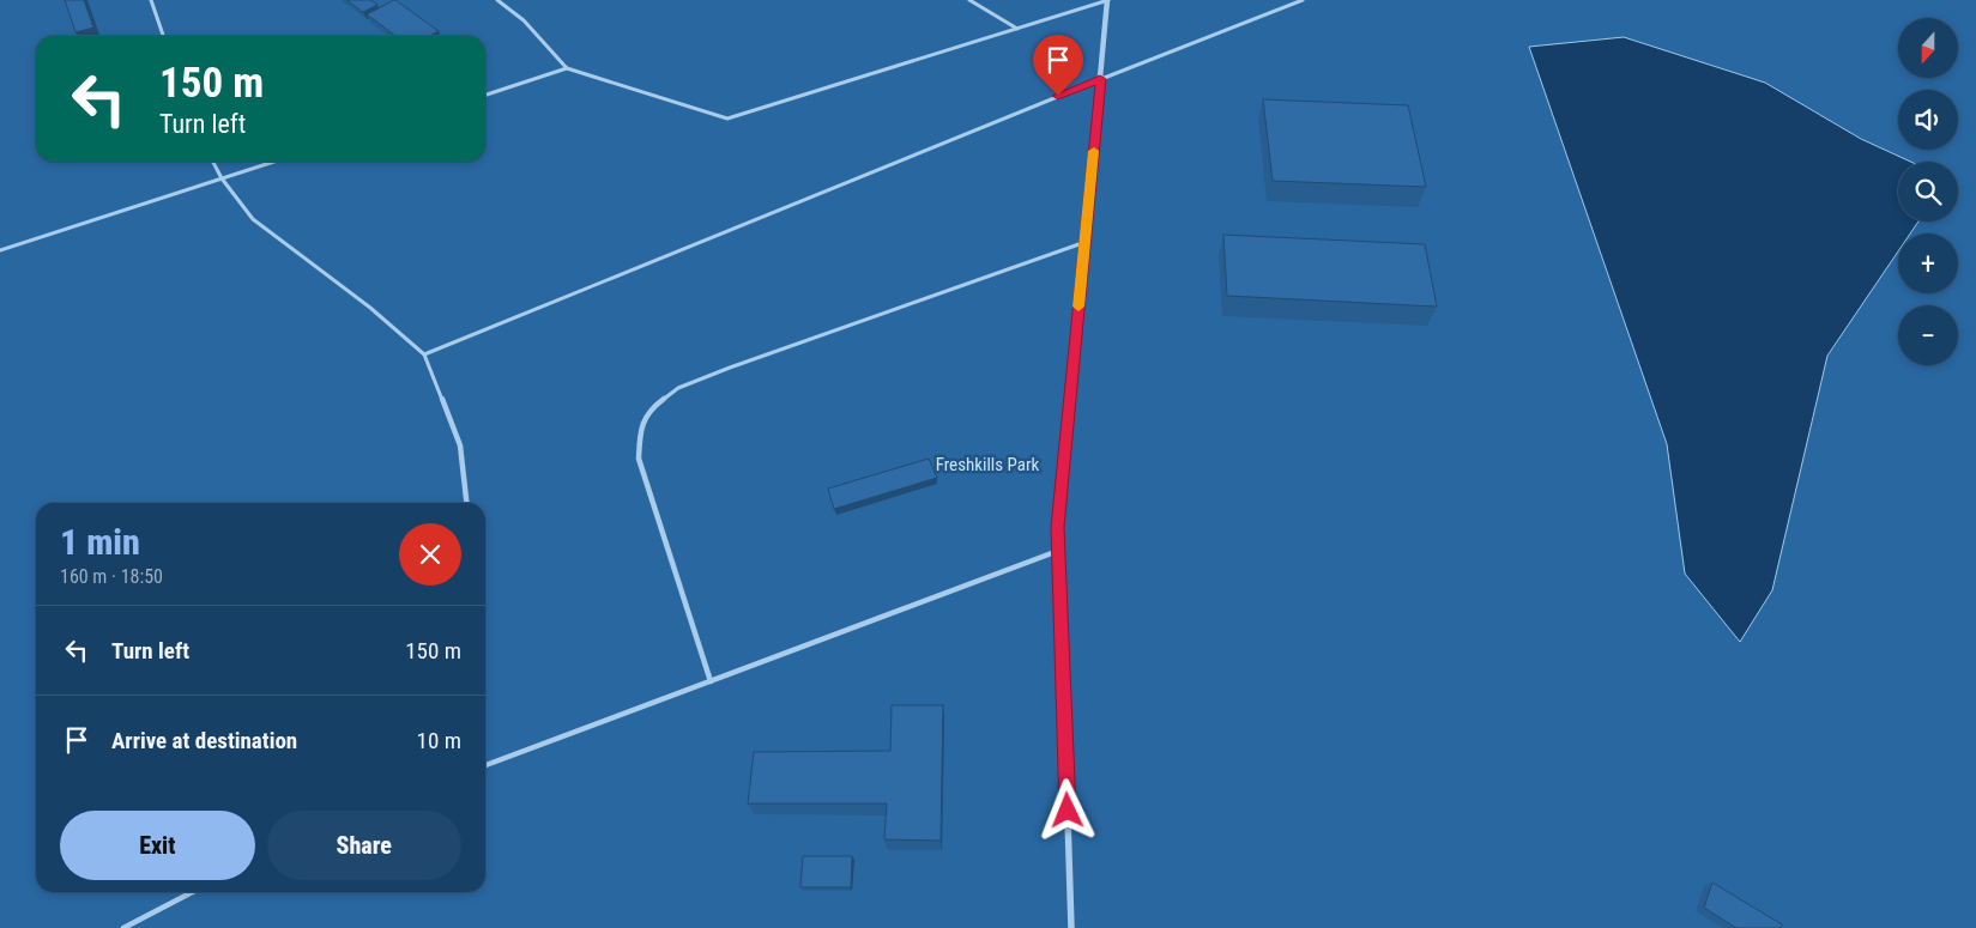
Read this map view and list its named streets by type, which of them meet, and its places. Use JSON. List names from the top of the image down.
{
  "parks": ["Freshkills Park"],
  "north": "bottom",
  "page": {
    "map_buttons": ["+", "−"],
    "turn": ["150 m", "Turn left"],
    "heading": ["1 min", "160 m · 18:50"],
    "list": [
      {
        "name": "Turn left",
        "value": "150 m"
      },
      {
        "name": "Arrive at destination",
        "value": "10 m"
      }
    ],
    "buttons": ["Exit", "Share"]
  }
}
